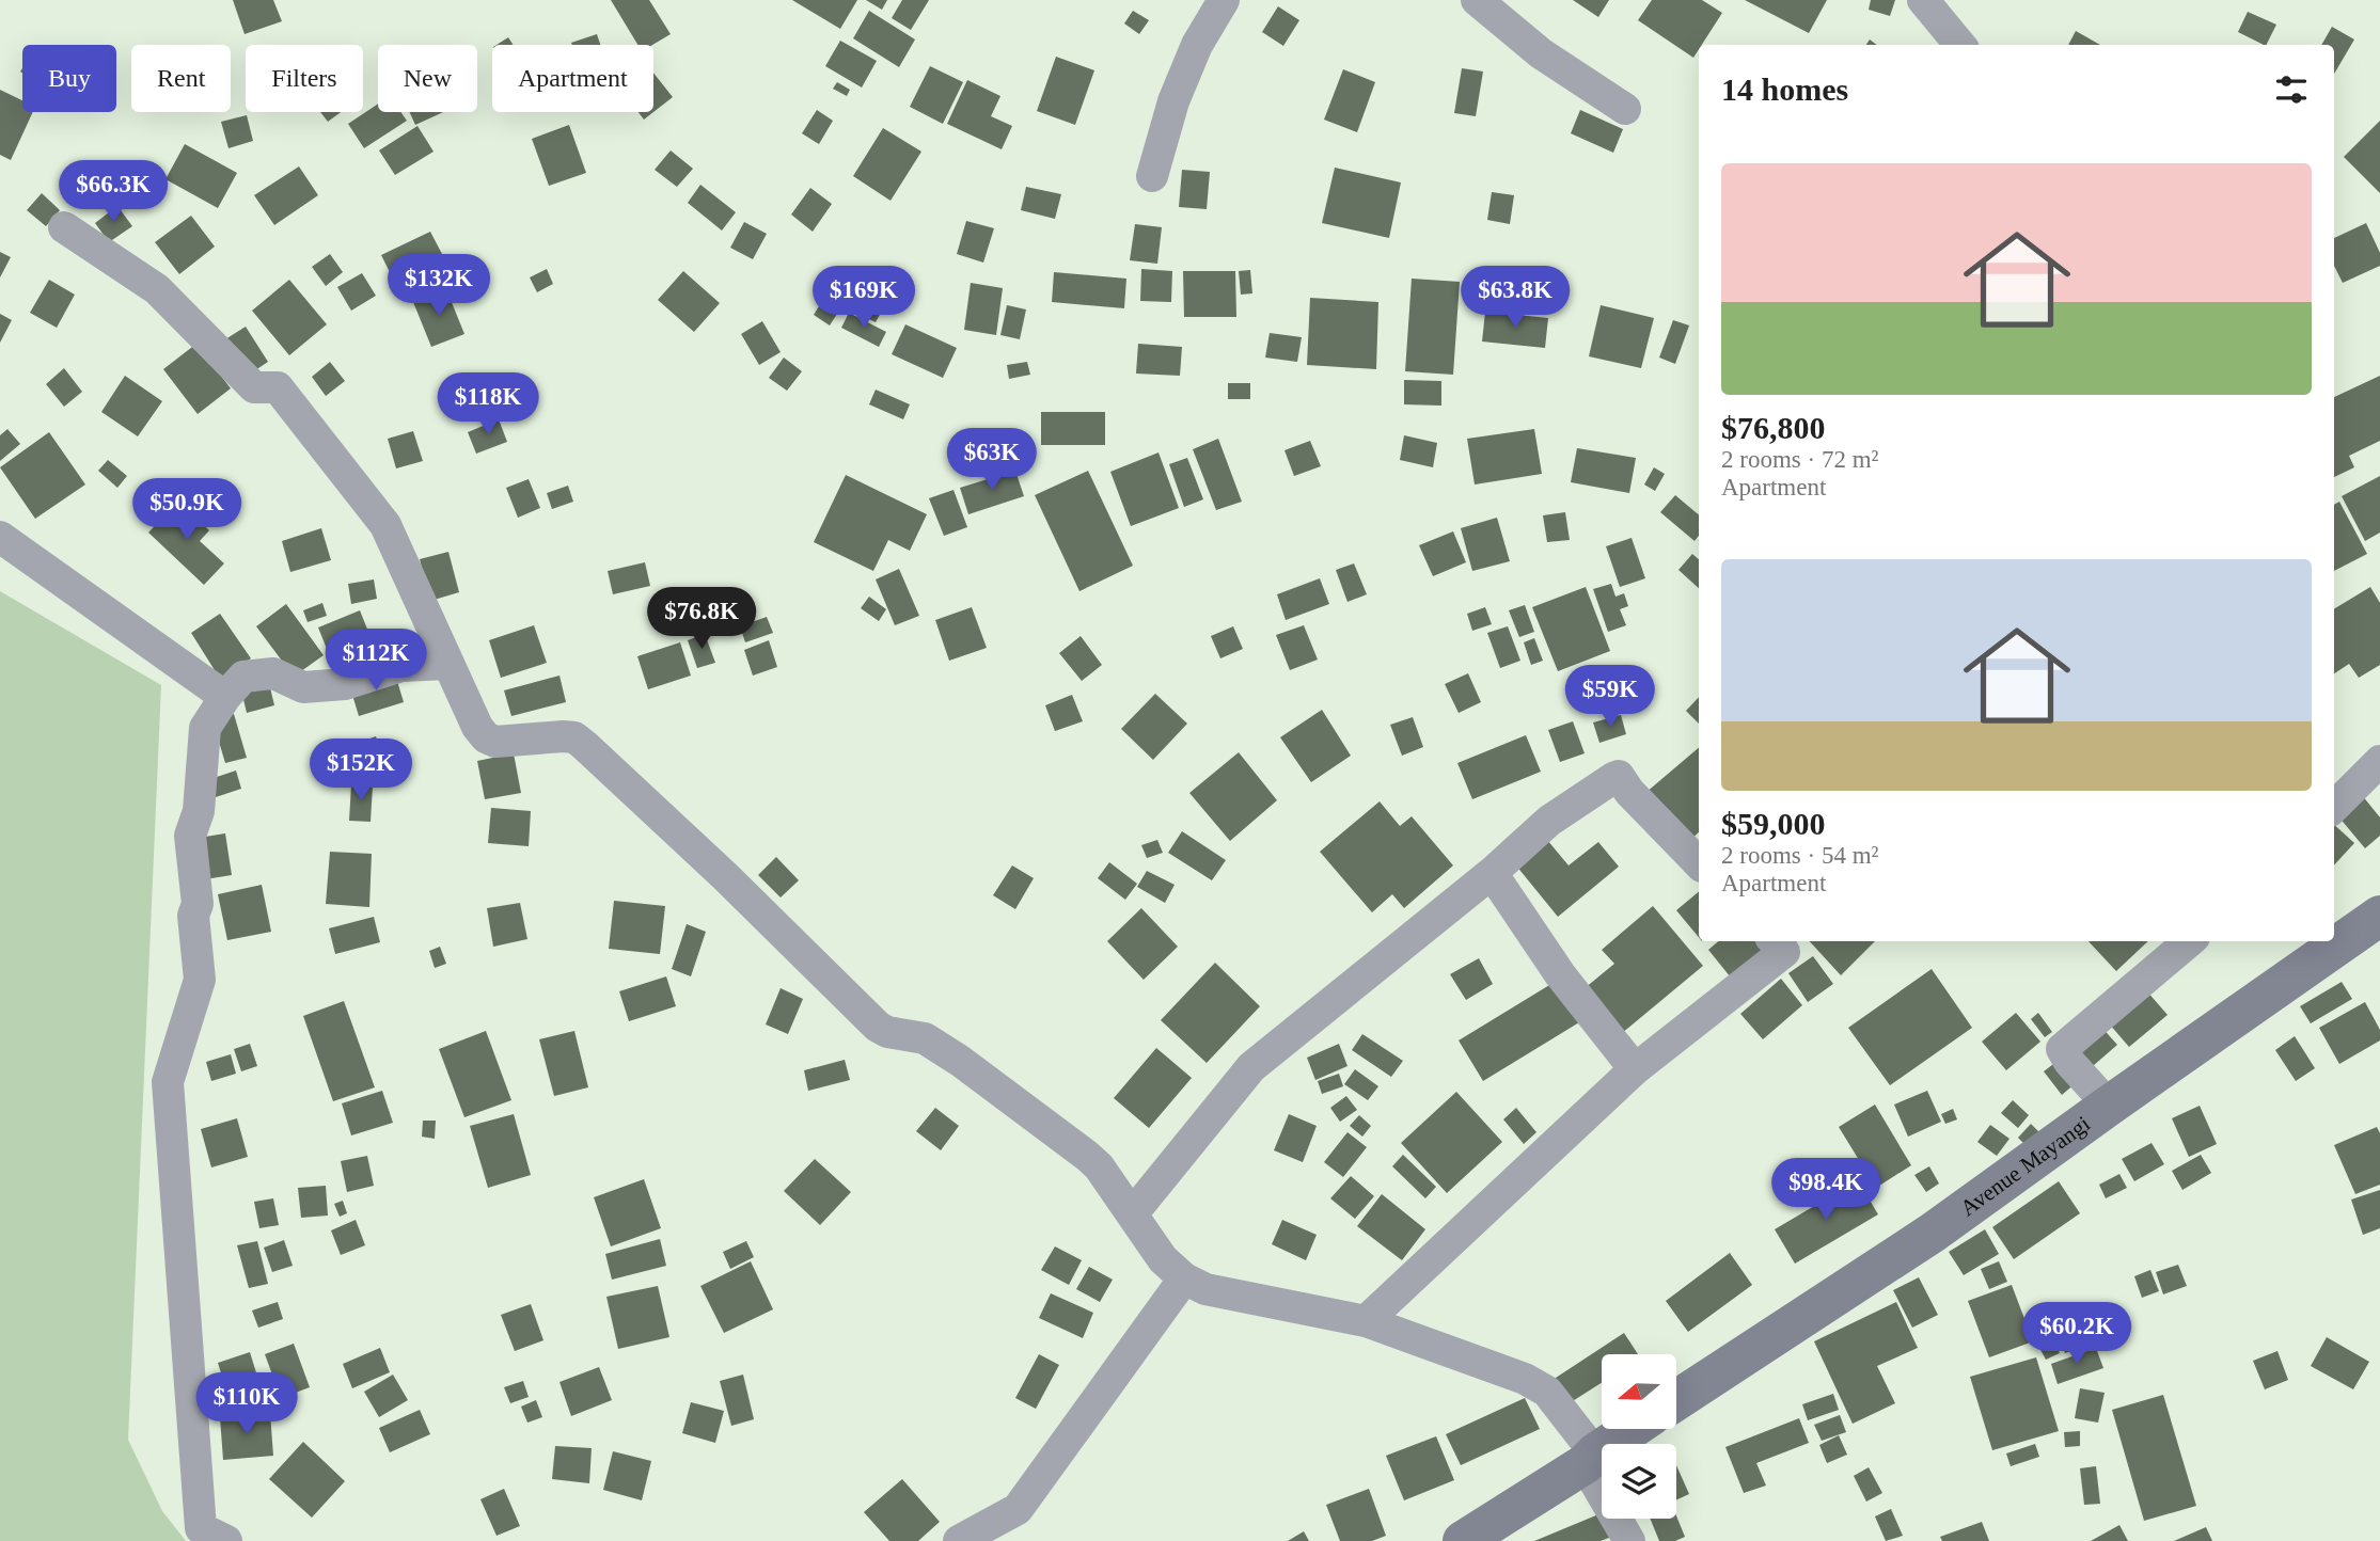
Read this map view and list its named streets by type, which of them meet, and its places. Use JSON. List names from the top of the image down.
{
  "streets": {
    "street": ["Avenue Mayangi"]
  },
  "north": "left",
  "page": {
    "chip": [
      "Buy",
      "Rent",
      "Filters",
      "New",
      "Apartment"
    ],
    "heading": "14 homes",
    "list": [
      {
        "name": "$76,800",
        "note": "2 rooms · 72 m² · Apartment"
      },
      {
        "name": "$59,000",
        "note": "2 rooms · 54 m² · Apartment"
      }
    ],
    "price": [
      "$66.3K",
      "$132K",
      "$169K",
      "$63.8K",
      "$118K",
      "$63K",
      "$50.9K",
      "$76.8K",
      "$112K",
      "$59K",
      "$152K",
      "$98.4K",
      "$60.2K",
      "$110K"
    ]
  }
}
